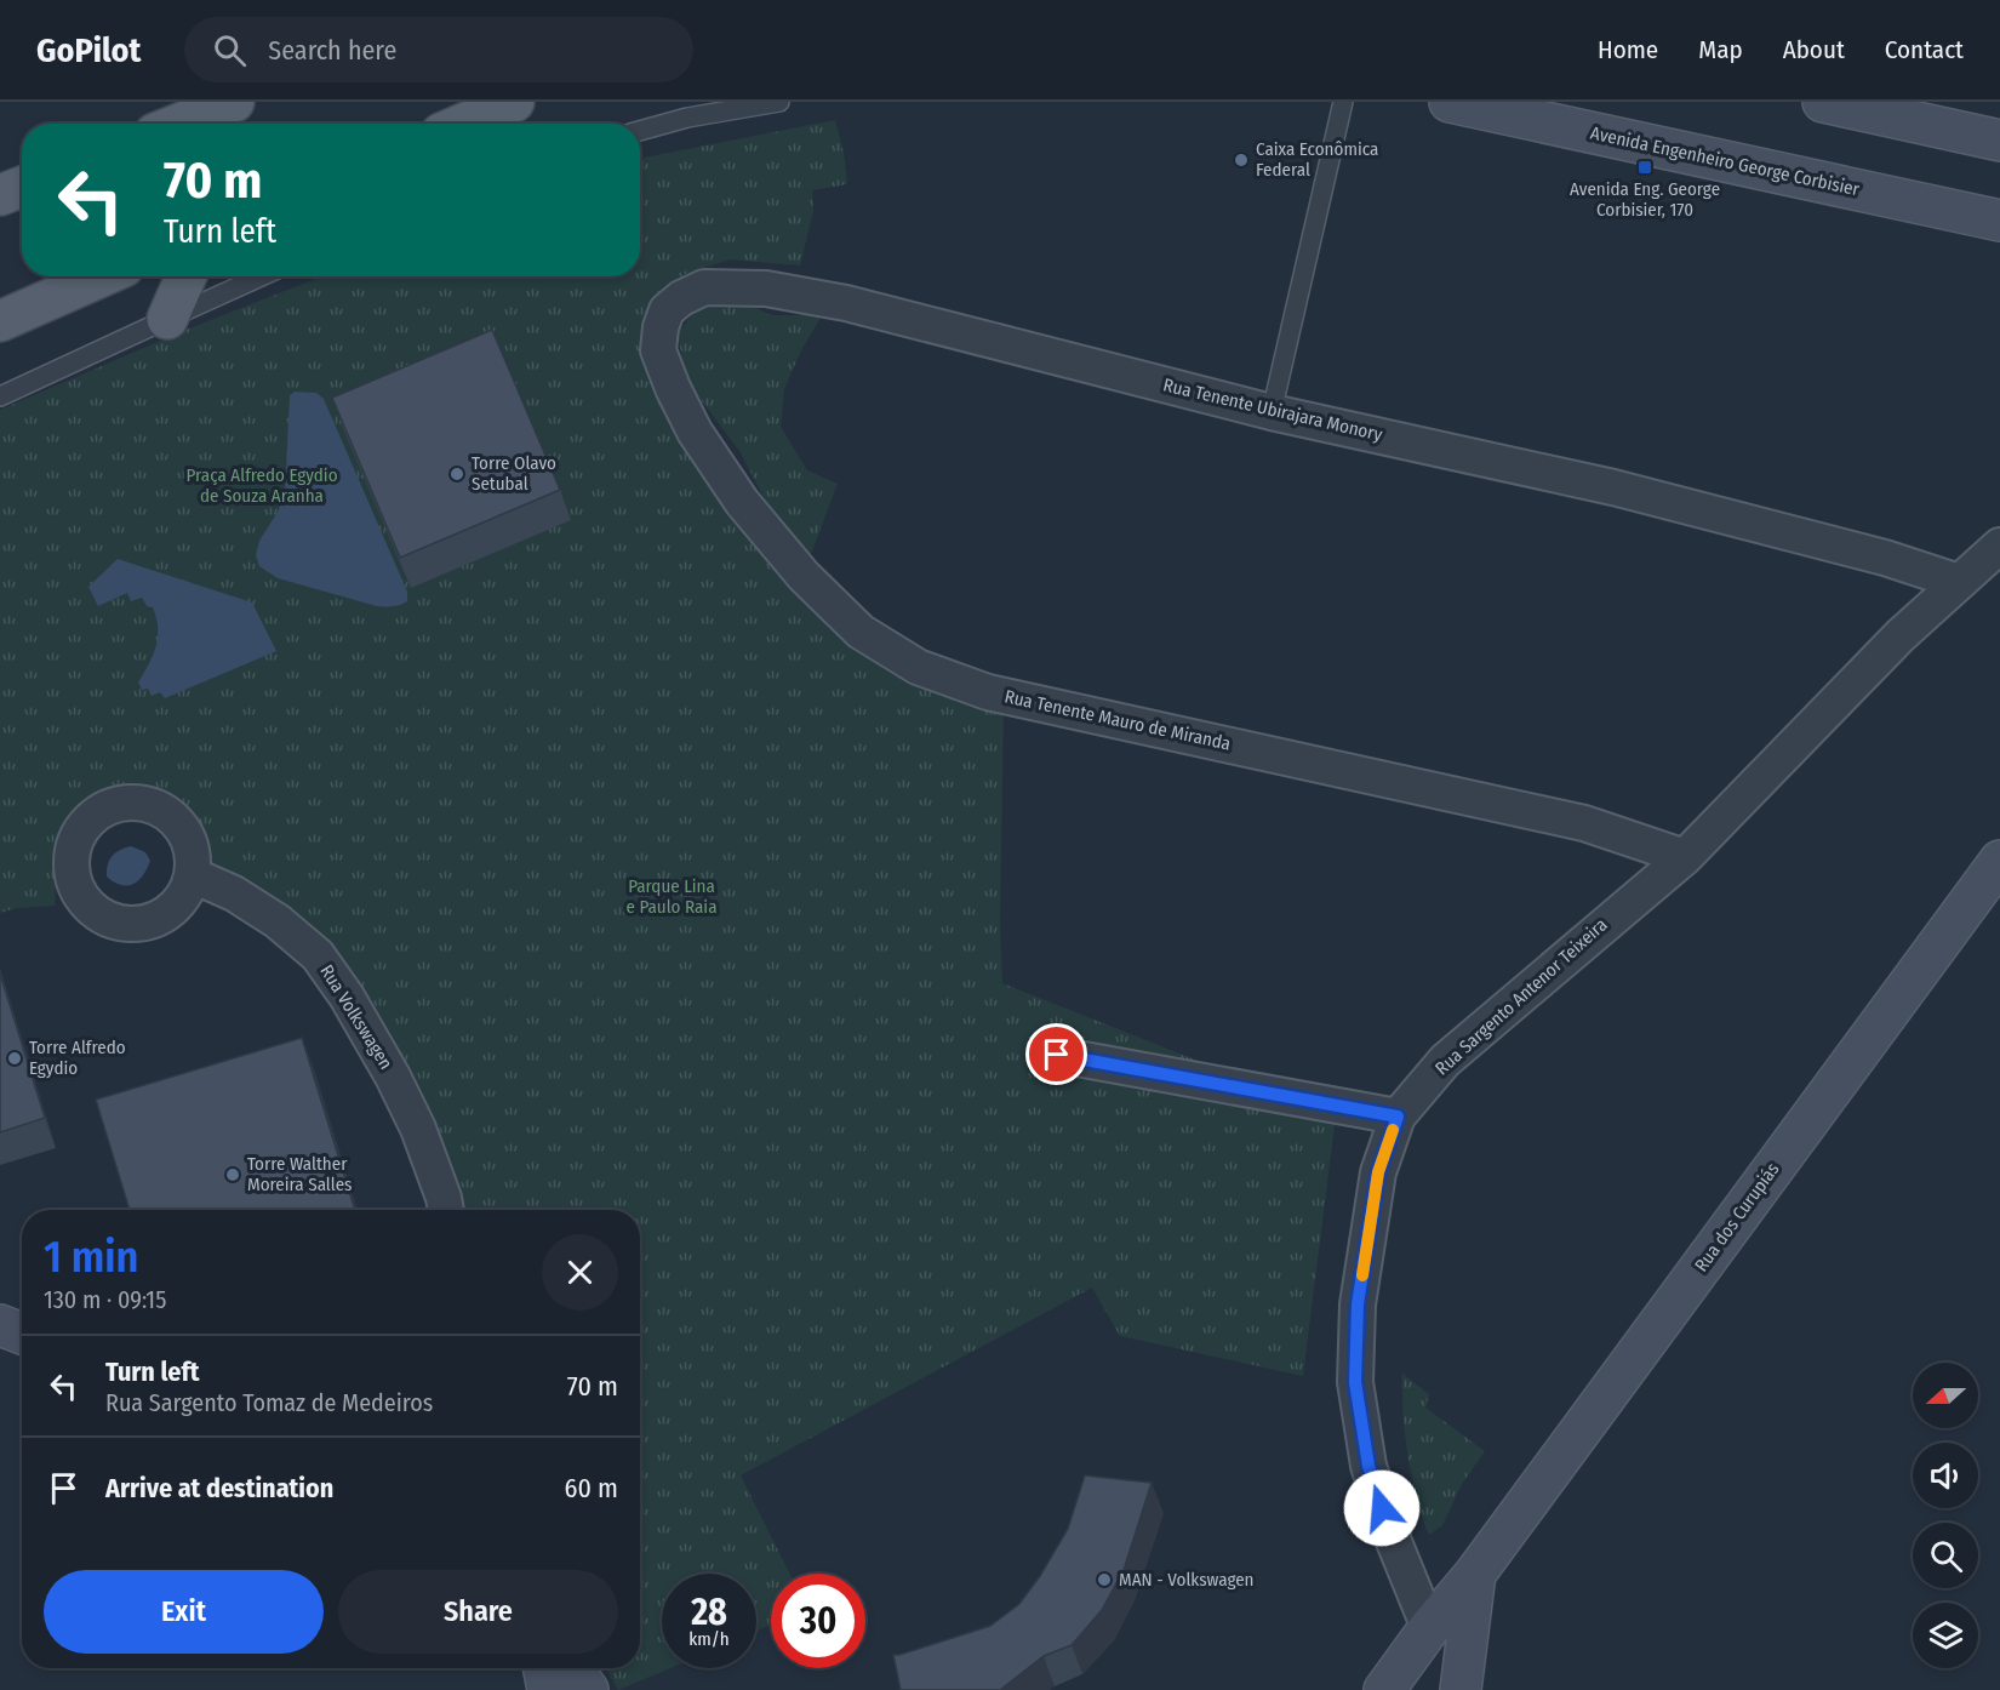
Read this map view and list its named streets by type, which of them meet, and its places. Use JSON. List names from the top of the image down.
{
  "streets": {
    "street": [
      "Avenida Engenheiro George Corbisier",
      "Rua Tenente Ubirajara Monory",
      "Rua Tenente Mauro de Miranda",
      "Rua Sargento Antenor Teixeira",
      "Rua Volkswagen",
      "Rua dos Curupiás"
    ]
  },
  "crossings": [
    ["Rua Tenente Ubirajara Monory", "Rua Tenente Mauro de Miranda"],
    ["Rua Tenente Ubirajara Monory", "Rua Sargento Antenor Teixeira"],
    ["Rua Tenente Mauro de Miranda", "Rua Sargento Antenor Teixeira"],
    ["Rua Sargento Antenor Teixeira", "Rua dos Curupiás"]
  ],
  "parks": ["Praça Alfredo Egydio de Souza Aranha", "Parque Lina e Paulo Raia"],
  "places": {
    "other": [
      "Caixa Econômica Federal",
      "Torre Olavo Setubal",
      "Torre Alfredo Egydio",
      "Torre Walther Moreira Salles",
      "MAN - Volkswagen"
    ],
    "transit": ["Avenida Eng. George Corbisier, 170"]
  },
  "north": "left",
  "page": {
    "header": "GoPilot",
    "search": "Search here",
    "nav": [
      "Home",
      "Map",
      "About",
      "Contact"
    ],
    "turn": ["70 m", "Turn left"],
    "heading": ["1 min", "130 m · 09:15"],
    "list": [
      {
        "name": "Turn left",
        "note": "Rua Sargento Tomaz de Medeiros",
        "value": "70 m"
      },
      {
        "name": "Arrive at destination",
        "value": "60 m"
      }
    ],
    "buttons": ["Exit", "Share"],
    "speed": "28 km/h",
    "limit": "30"
  }
}
